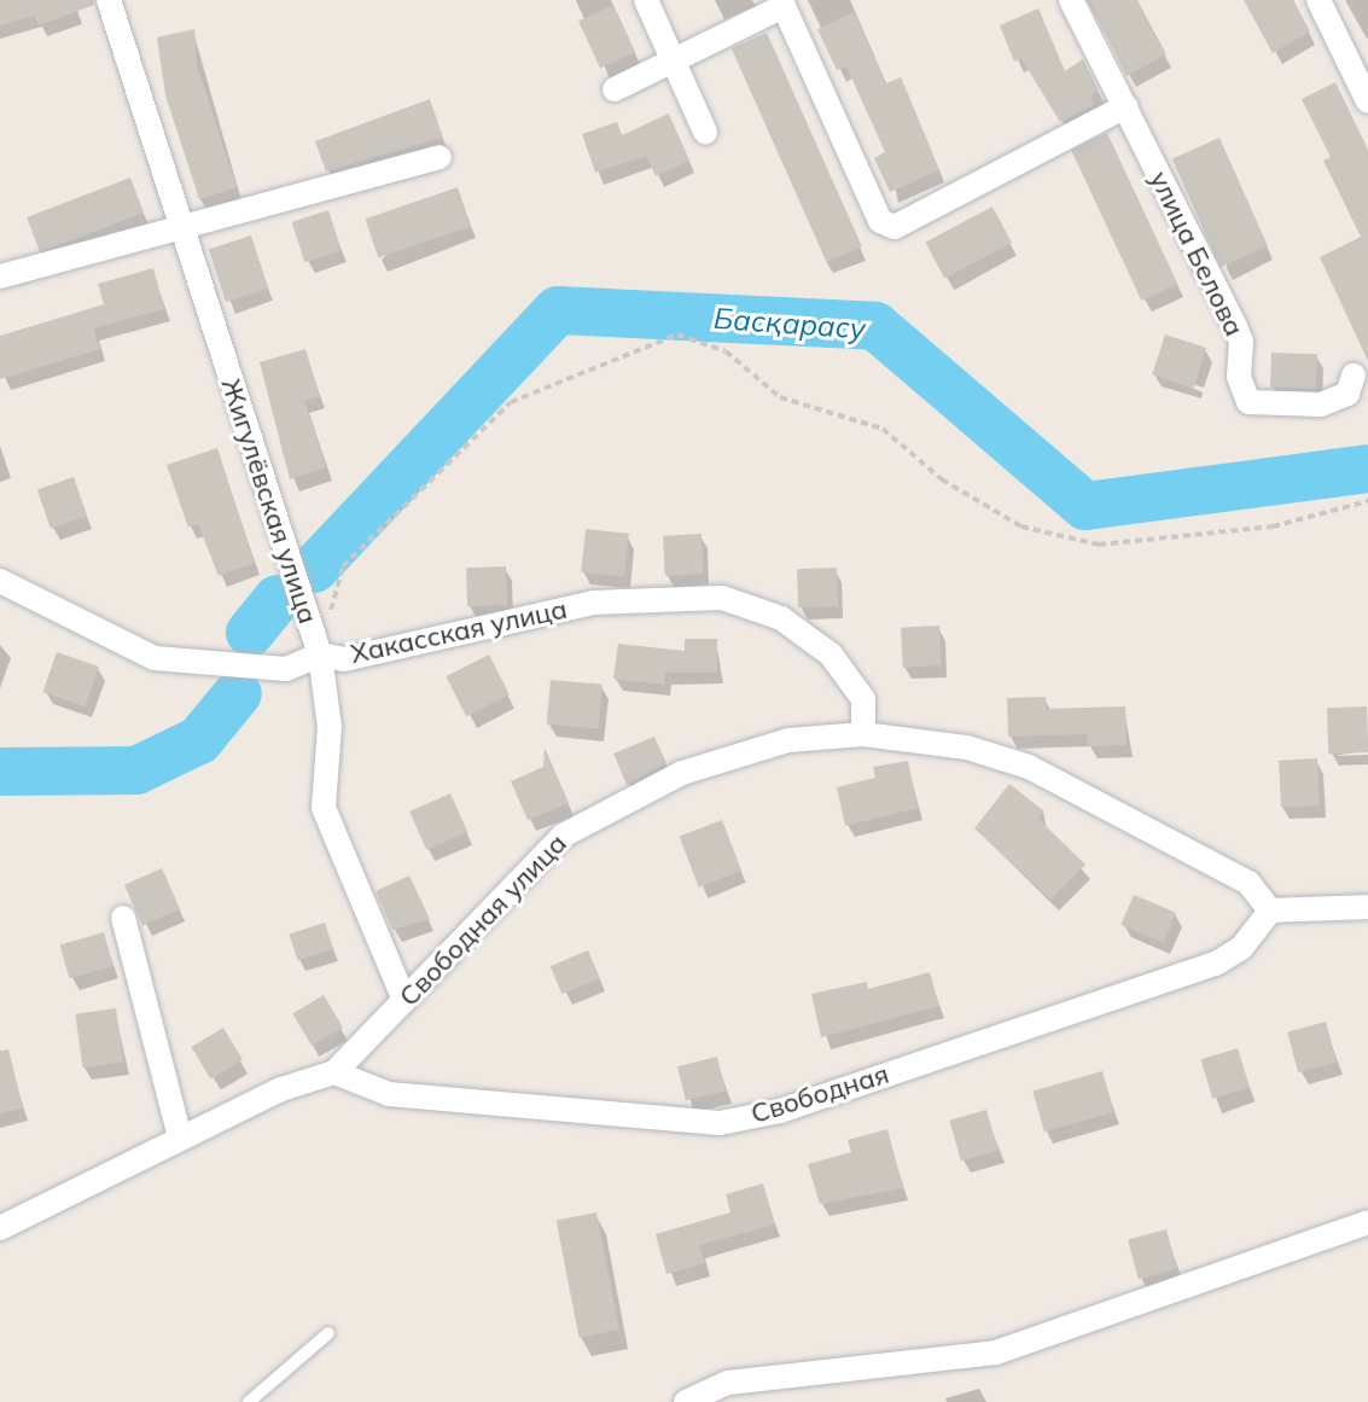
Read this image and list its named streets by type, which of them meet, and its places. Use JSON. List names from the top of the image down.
{
  "streets": {
    "street": [
      "улица Белова",
      "Жигулёвская улица",
      "Хакасская улица",
      "Свободная улица",
      "Свободная"
    ]
  },
  "crossings": [
    ["Жигулёвская улица", "Хакасская улица"],
    ["Жигулёвская улица", "Свободная улица"],
    ["Хакасская улица", "Свободная улица"],
    ["Свободная улица", "Свободная"]
  ],
  "water": ["Басқарасу"]
}
